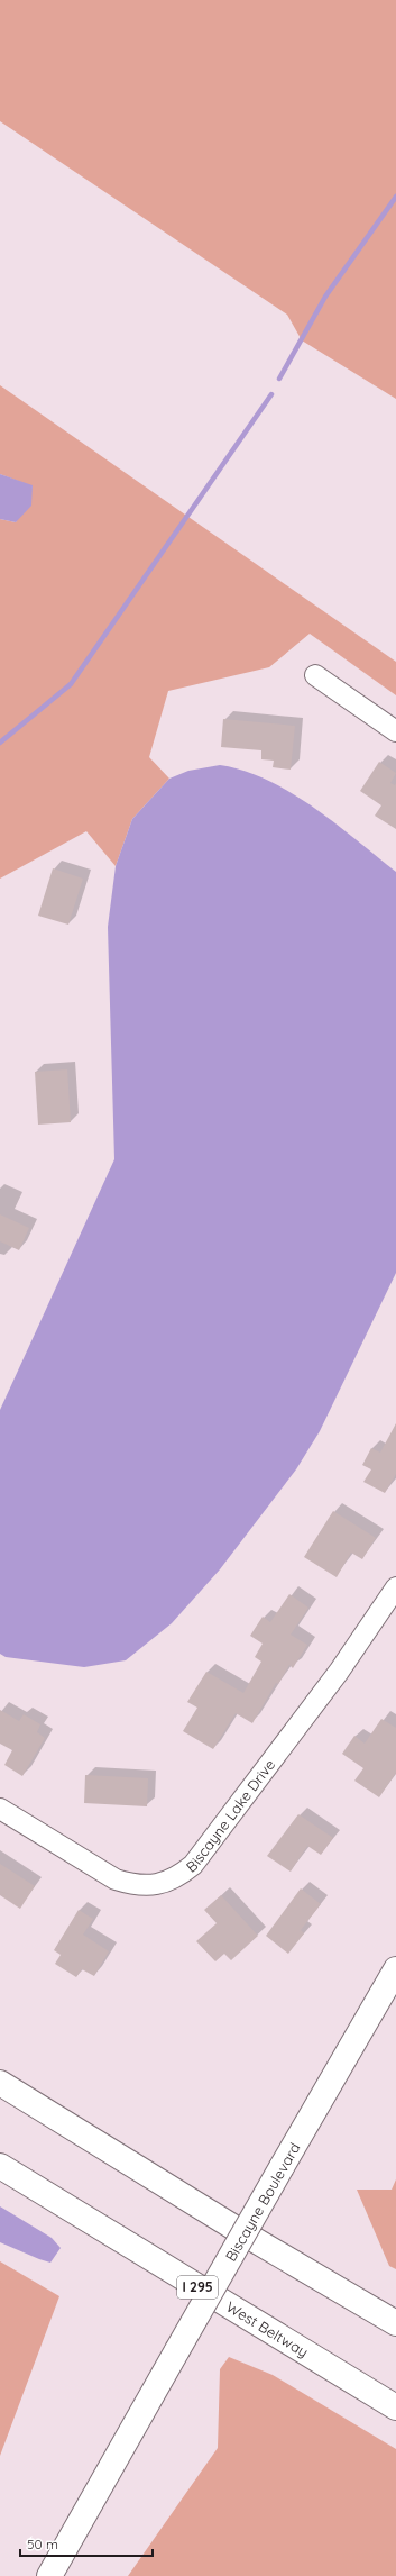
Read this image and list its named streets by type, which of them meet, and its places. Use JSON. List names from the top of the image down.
{
  "streets": {
    "main road": ["Biscayne Boulevard", "I 295", "West Beltway"],
    "street": ["Biscayne Lake Drive"]
  },
  "scale_bar": "50 m"
}
